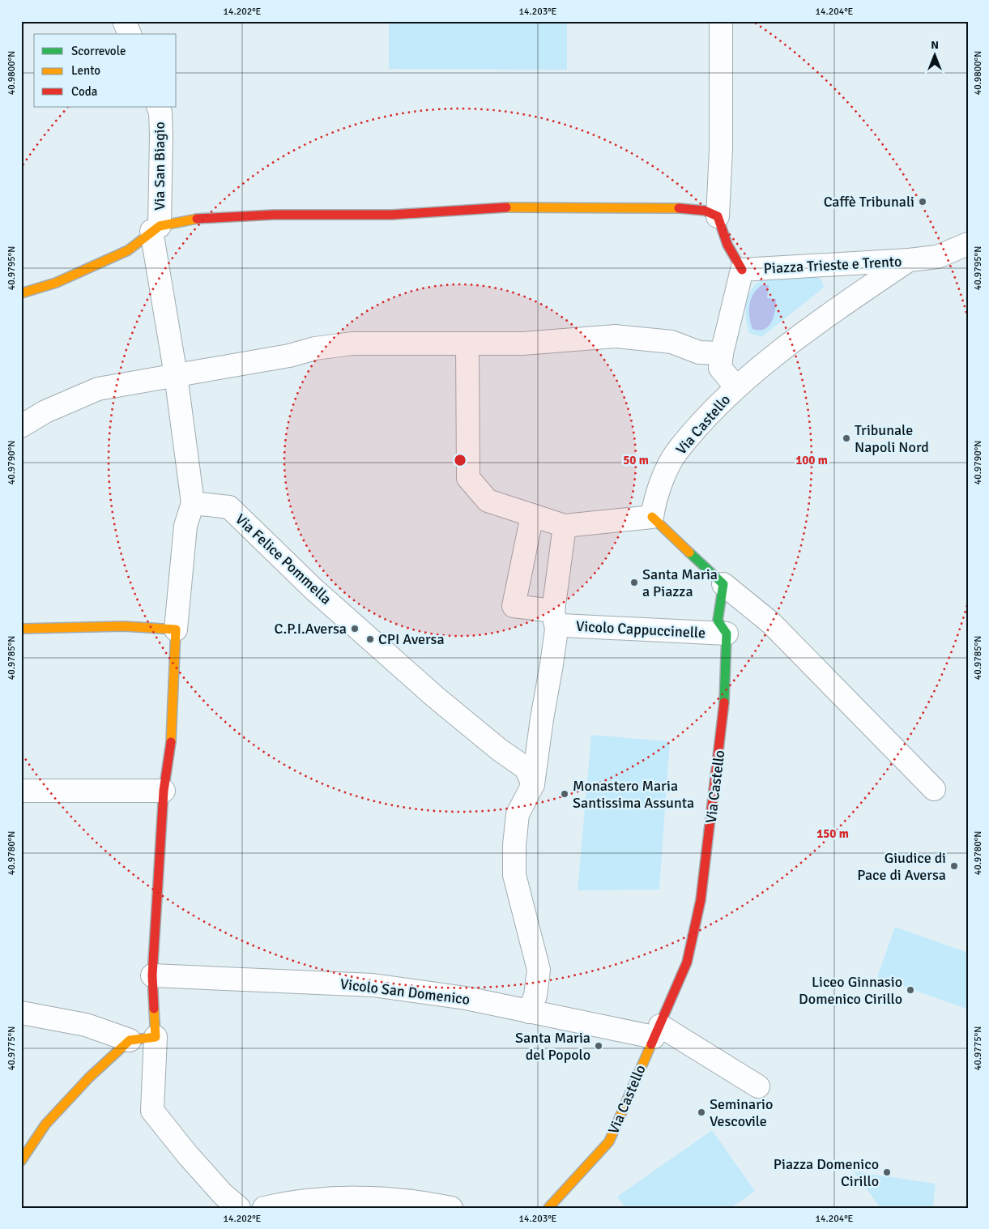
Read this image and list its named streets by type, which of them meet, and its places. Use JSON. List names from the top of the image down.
{
  "streets": {
    "street": [
      "Via San Biagio",
      "Piazza Trieste e Trento",
      "Via Castello",
      "Via Felice Pommella",
      "Vicolo Cappuccinelle",
      "Vicolo San Domenico"
    ]
  },
  "crossings": [
    ["Piazza Trieste e Trento", "Via Castello"],
    ["Via Castello", "Vicolo Cappuccinelle"],
    ["Via Castello", "Vicolo San Domenico"]
  ],
  "places": [
    "Caffè Tribunali",
    "Tribunale Napoli Nord",
    "Santa Maria a Piazza",
    "C.P.I.Aversa",
    "CPI Aversa",
    "Monastero Maria Santissima Assunta",
    "Giudice di Pace di Aversa",
    "Liceo Ginnasio Domenico Cirillo",
    "Santa Maria del Popolo",
    "Seminario Vescovile",
    "Piazza Domenico Cirillo"
  ],
  "legend": ["Scorrevole", "Lento", "Coda"],
  "north": "top",
  "coordinates": [
    "14.202°E",
    "14.203°E",
    "14.204°E",
    "40.9800°N",
    "40.9795°N",
    "40.9790°N",
    "40.9785°N",
    "40.9780°N",
    "40.9775°N"
  ],
  "rings": ["50 m", "100 m", "150 m"]
}
